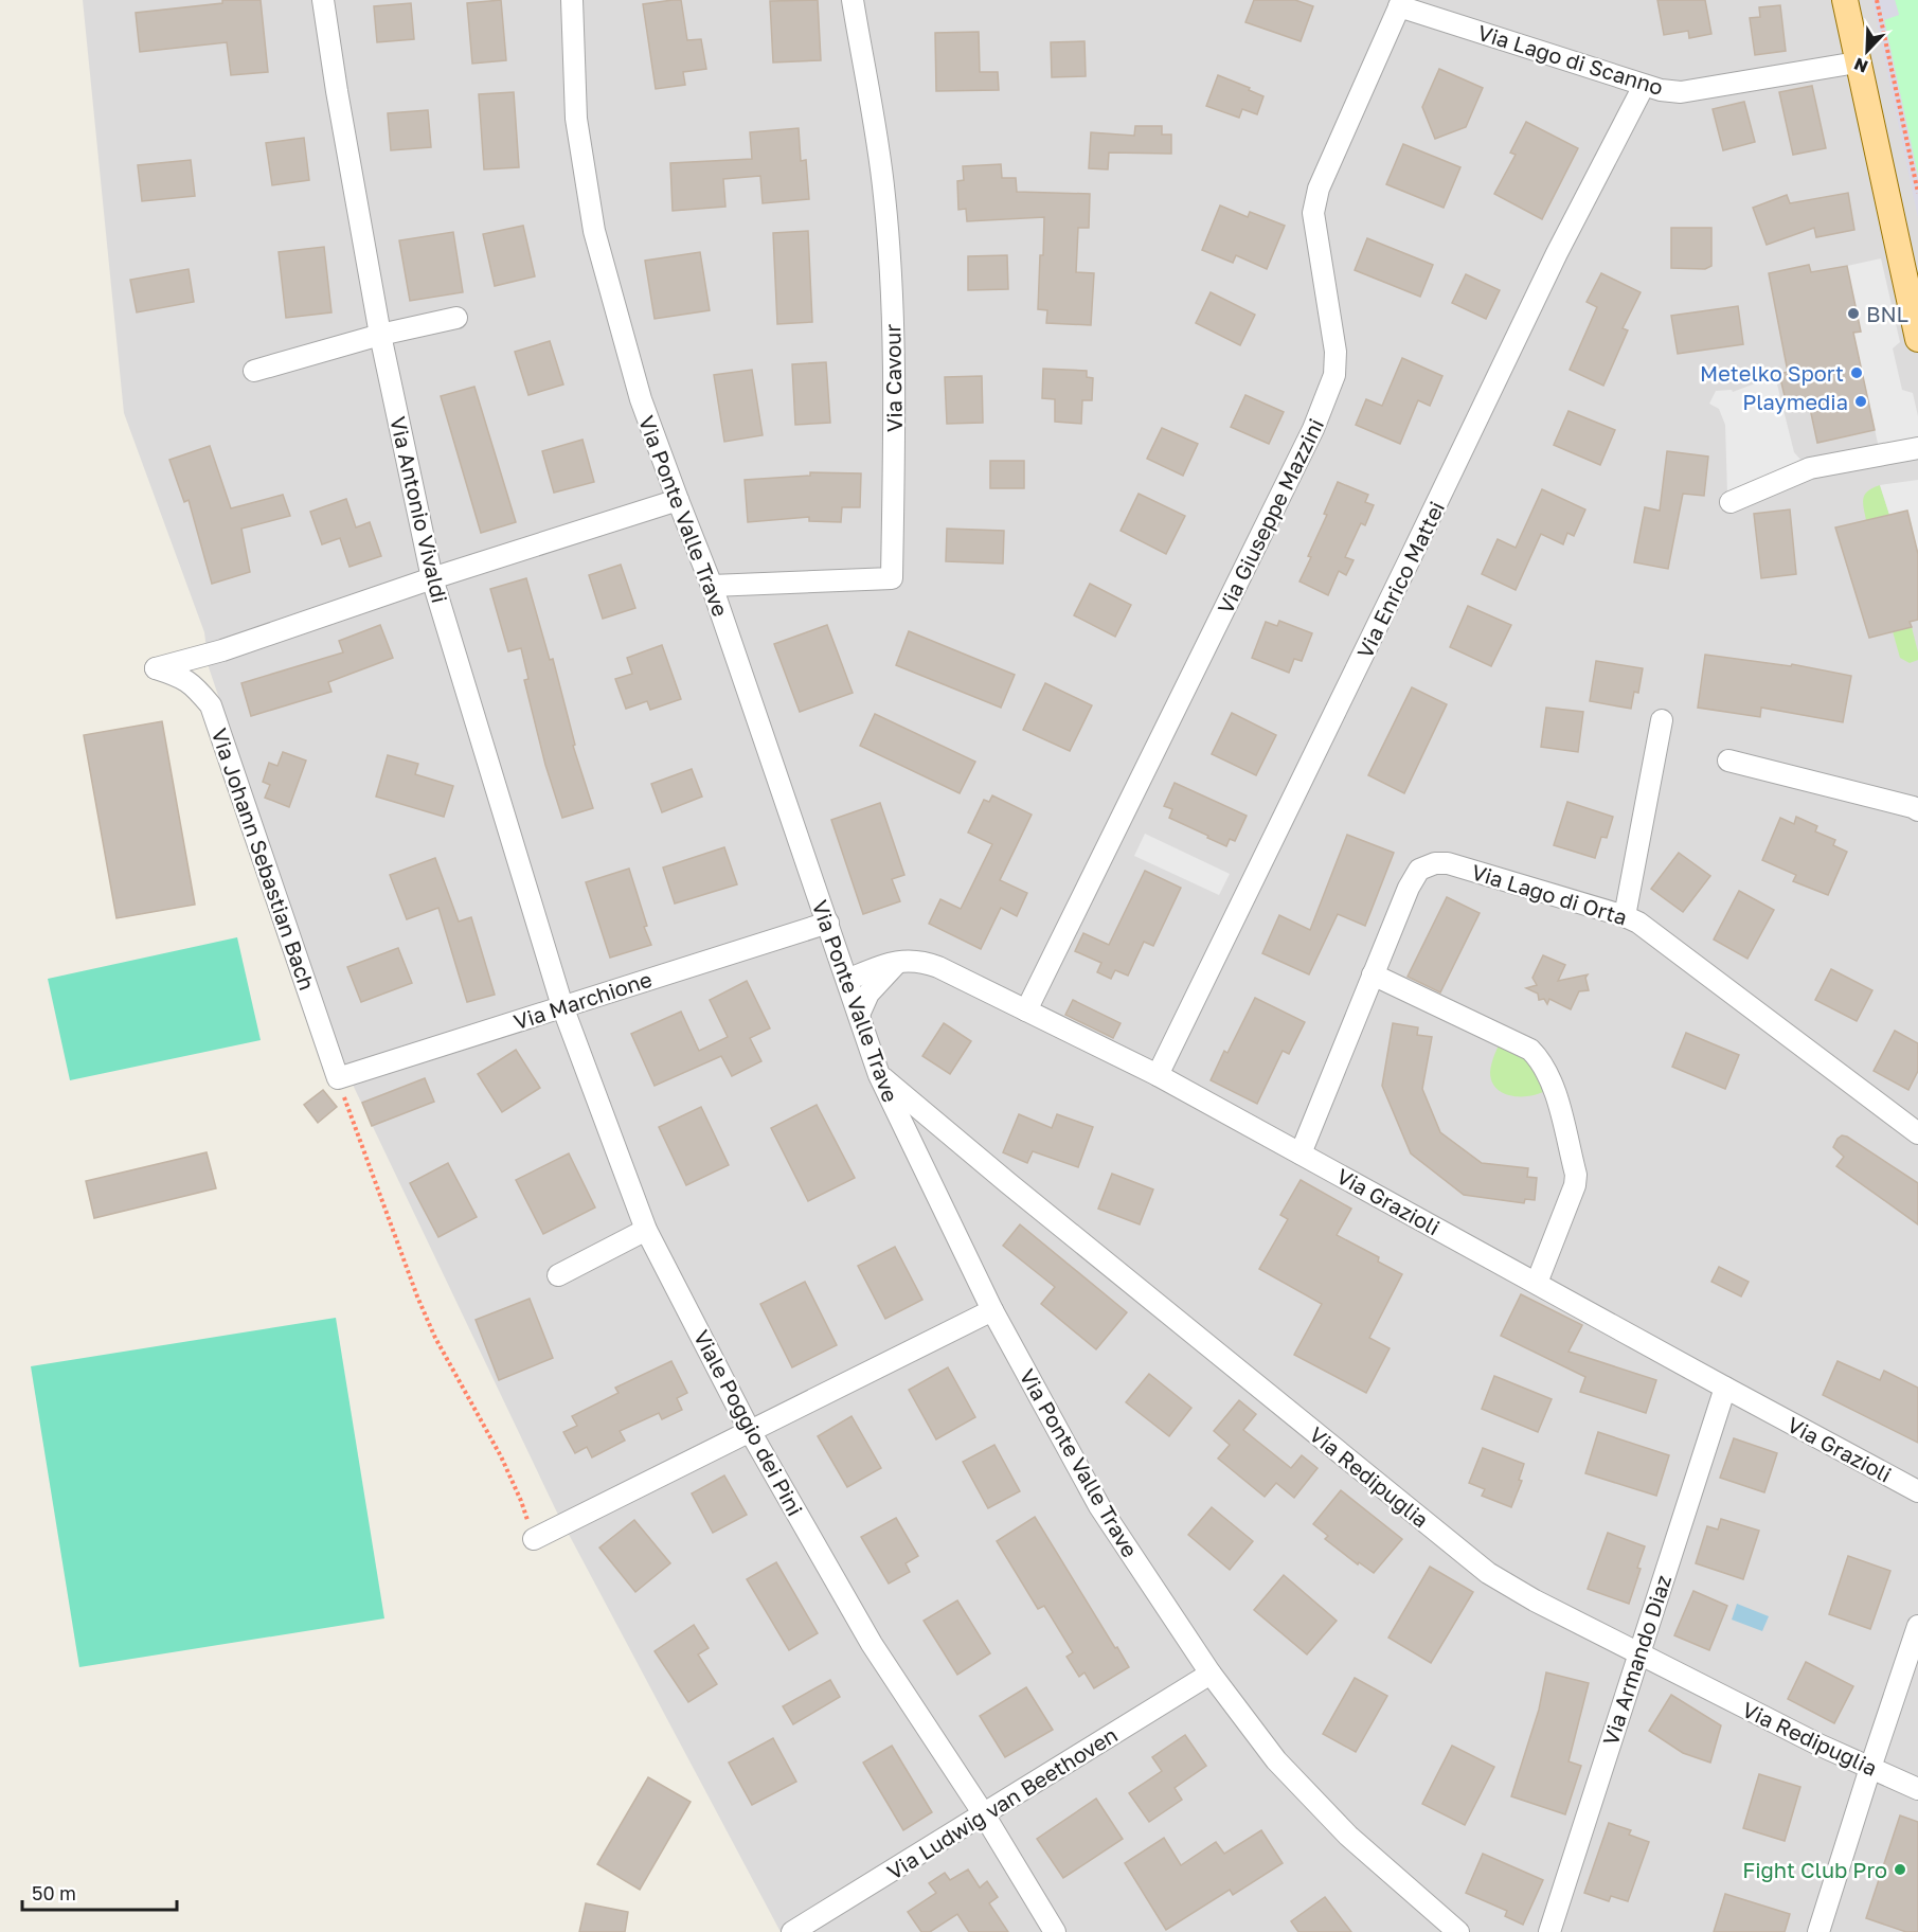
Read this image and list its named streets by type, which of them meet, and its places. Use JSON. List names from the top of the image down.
{
  "streets": {
    "street": [
      "Via Lago di Scanno",
      "Via Cavour",
      "Via Antonio Vivaldi",
      "Via Ponte Valle Trave",
      "Via Giuseppe Mazzini",
      "Via Enrico Mattei",
      "Via Johann Sebastian Bach",
      "Via Lago di Orta",
      "Via Marchione",
      "Via Grazioli",
      "Viale Poggio dei Pini",
      "Via Redipuglia",
      "Via Armando Diaz",
      "Via Ludwig van Beethoven"
    ]
  },
  "crossings": [
    ["Via Lago di Scanno", "Via Giuseppe Mazzini"],
    ["Via Lago di Scanno", "Via Enrico Mattei"],
    ["Via Cavour", "Via Ponte Valle Trave"],
    ["Via Antonio Vivaldi", "Via Johann Sebastian Bach"],
    ["Via Antonio Vivaldi", "Via Marchione"],
    ["Via Antonio Vivaldi", "Viale Poggio dei Pini"],
    ["Via Ponte Valle Trave", "Via Marchione"],
    ["Via Ponte Valle Trave", "Via Grazioli"],
    ["Via Ponte Valle Trave", "Via Redipuglia"],
    ["Via Ponte Valle Trave", "Via Ludwig van Beethoven"],
    ["Via Giuseppe Mazzini", "Via Grazioli"],
    ["Via Enrico Mattei", "Via Grazioli"],
    ["Via Johann Sebastian Bach", "Via Marchione"],
    ["Via Lago di Orta", "Via Grazioli"],
    ["Via Marchione", "Viale Poggio dei Pini"],
    ["Via Grazioli", "Via Armando Diaz"],
    ["Viale Poggio dei Pini", "Via Ludwig van Beethoven"],
    ["Via Redipuglia", "Via Armando Diaz"]
  ],
  "places": [
    "BNL",
    "Metelko Sport",
    "Playmedia",
    "Fight Club Pro"
  ],
  "scale_bar": "50 m",
  "north": "bottom left"
}
